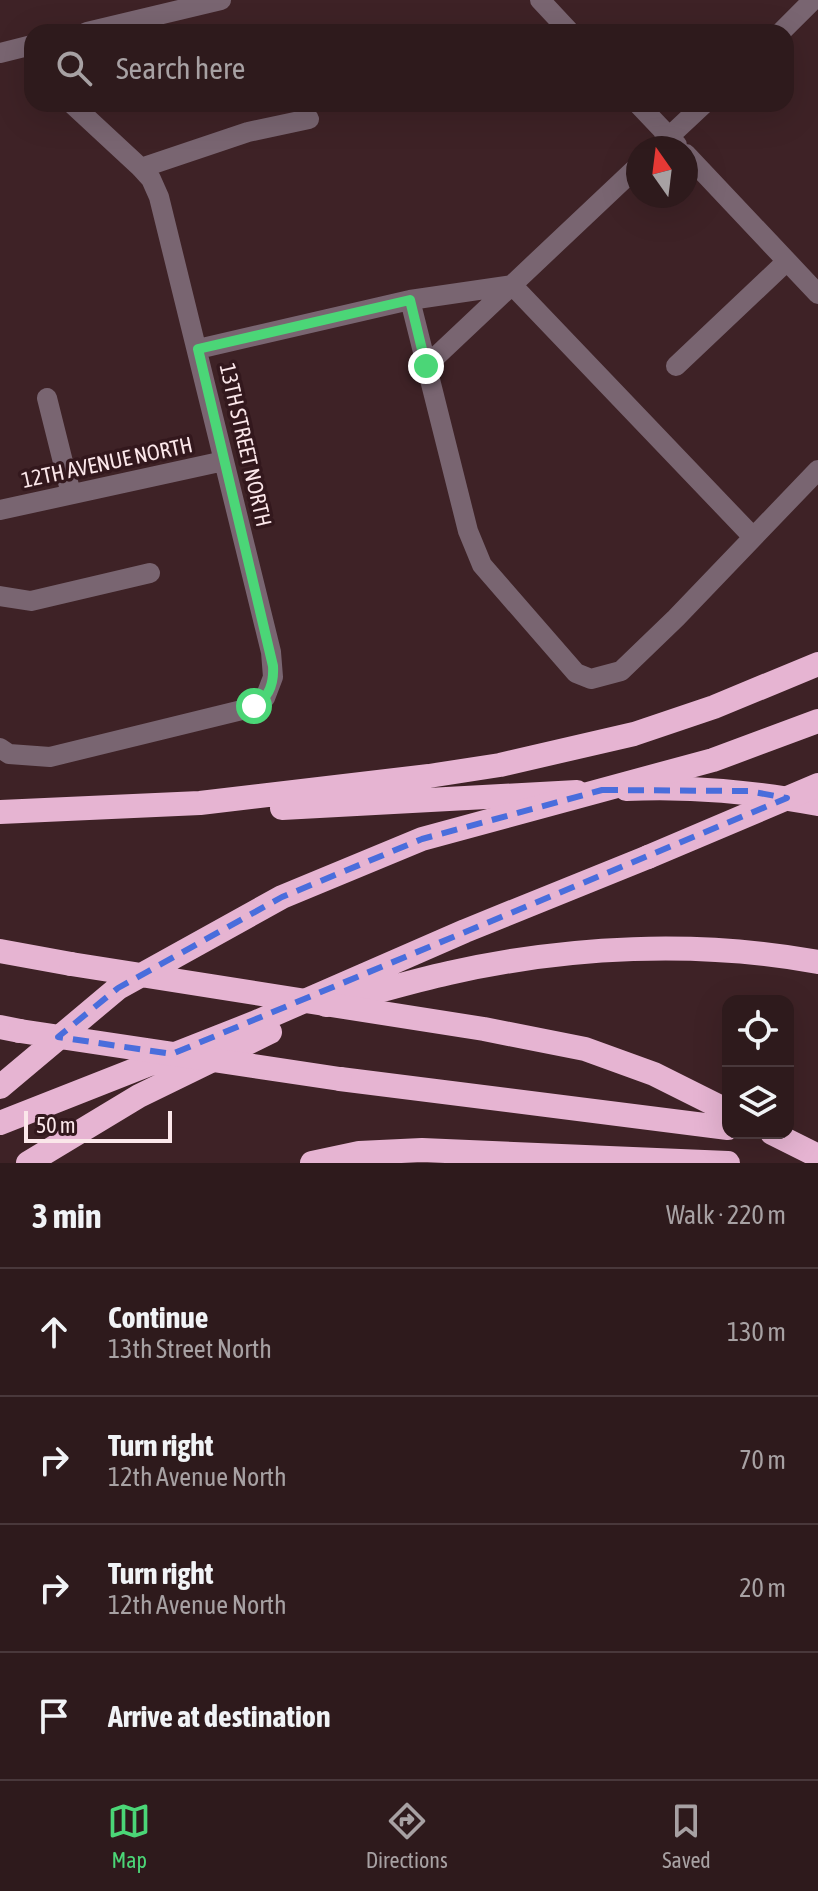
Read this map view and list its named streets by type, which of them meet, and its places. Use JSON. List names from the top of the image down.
{
  "streets": {
    "street": ["13TH STREET NORTH", "12TH AVENUE NORTH"]
  },
  "crossings": [
    ["13TH STREET NORTH", "12TH AVENUE NORTH"]
  ],
  "scale_bar": "50 m",
  "north": "top",
  "page": {
    "search": "Search here",
    "scale": "50 m",
    "heading": ["3 min", "Walk · 220 m"],
    "list": [
      ["Continue", "13th Street North", "130 m"],
      ["Turn right", "12th Avenue North", "70 m"],
      ["Turn right", "12th Avenue North", "20 m"],
      "Arrive at destination"
    ],
    "nav": ["Map", "Directions", "Saved"]
  }
}
